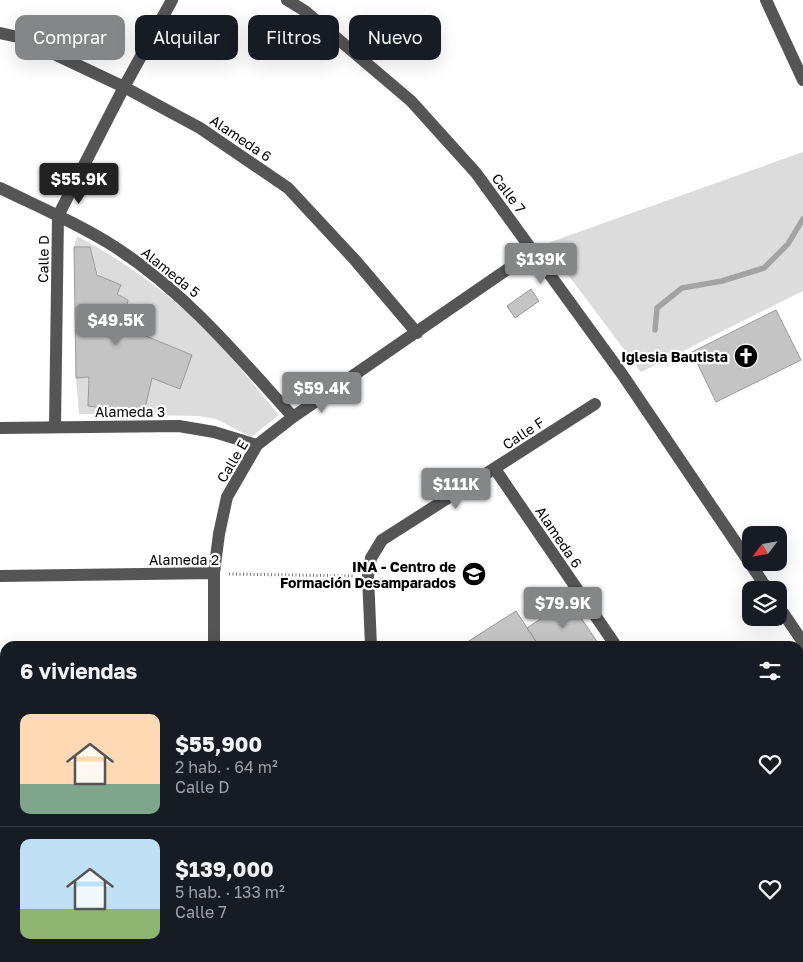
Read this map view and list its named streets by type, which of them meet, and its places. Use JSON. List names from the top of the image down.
{
  "streets": {
    "street": [
      "Alameda 6",
      "Calle 7",
      "Calle D",
      "Alameda 5",
      "Alameda 3",
      "Calle F",
      "Calle E",
      "Alameda 2"
    ]
  },
  "crossings": [
    ["Alameda 6", "Calle D"],
    ["Alameda 6", "Calle F"],
    ["Alameda 6", "Calle E"],
    ["Calle 7", "Calle E"],
    ["Calle D", "Alameda 5"],
    ["Calle D", "Alameda 3"],
    ["Alameda 5", "Calle E"],
    ["Alameda 3", "Calle E"],
    ["Calle F", "Alameda 2"],
    ["Calle E", "Alameda 2"]
  ],
  "places": {
    "church": ["Iglesia Bautista"],
    "school or university": ["INA - Centro de Formación Desamparados"]
  },
  "north": "bottom left",
  "page": {
    "chip": [
      "Comprar",
      "Alquilar",
      "Filtros",
      "Nuevo"
    ],
    "price": [
      "$55.9K",
      "$139K",
      "$49.5K",
      "$59.4K",
      "$111K",
      "$79.9K"
    ],
    "heading": "6 viviendas",
    "list": [
      {
        "name": "$55,900",
        "note": "2 hab. · 64 m² · Calle D"
      },
      {
        "name": "$139,000",
        "note": "5 hab. · 133 m² · Calle 7"
      }
    ]
  }
}
